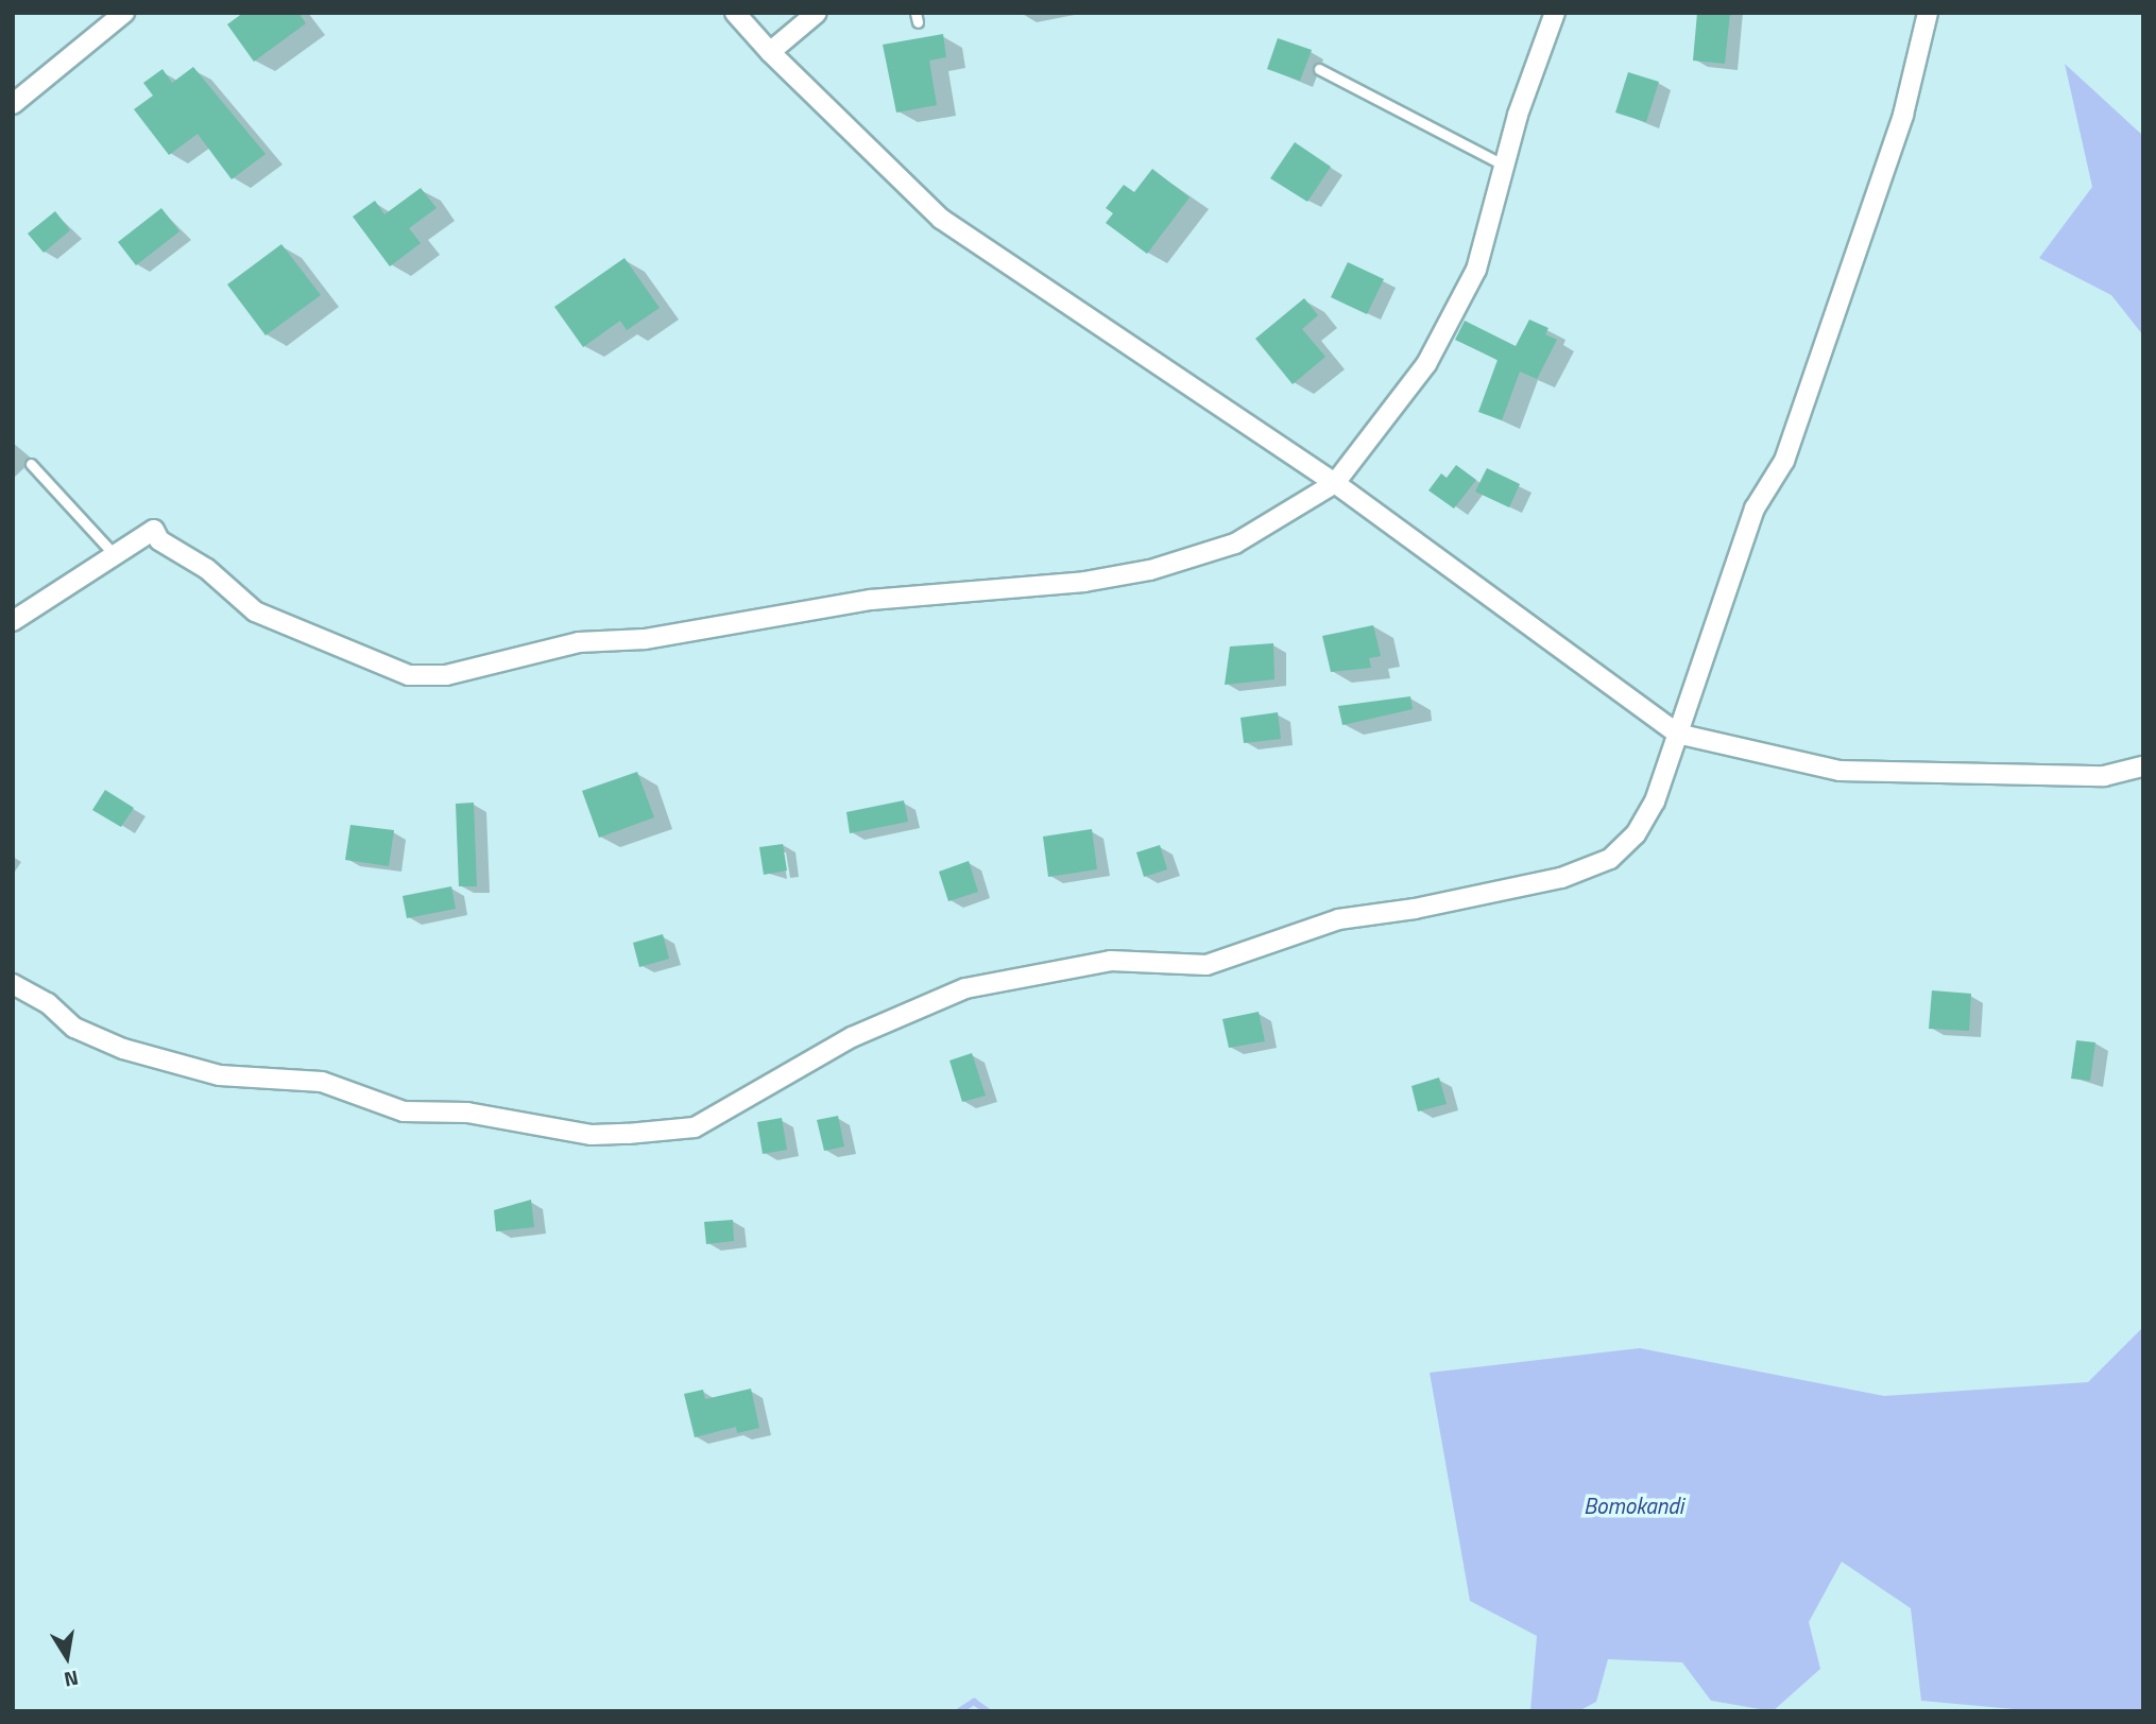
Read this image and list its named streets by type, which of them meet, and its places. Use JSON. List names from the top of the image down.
{
  "water": ["Bomokandi"],
  "north": "bottom"
}
